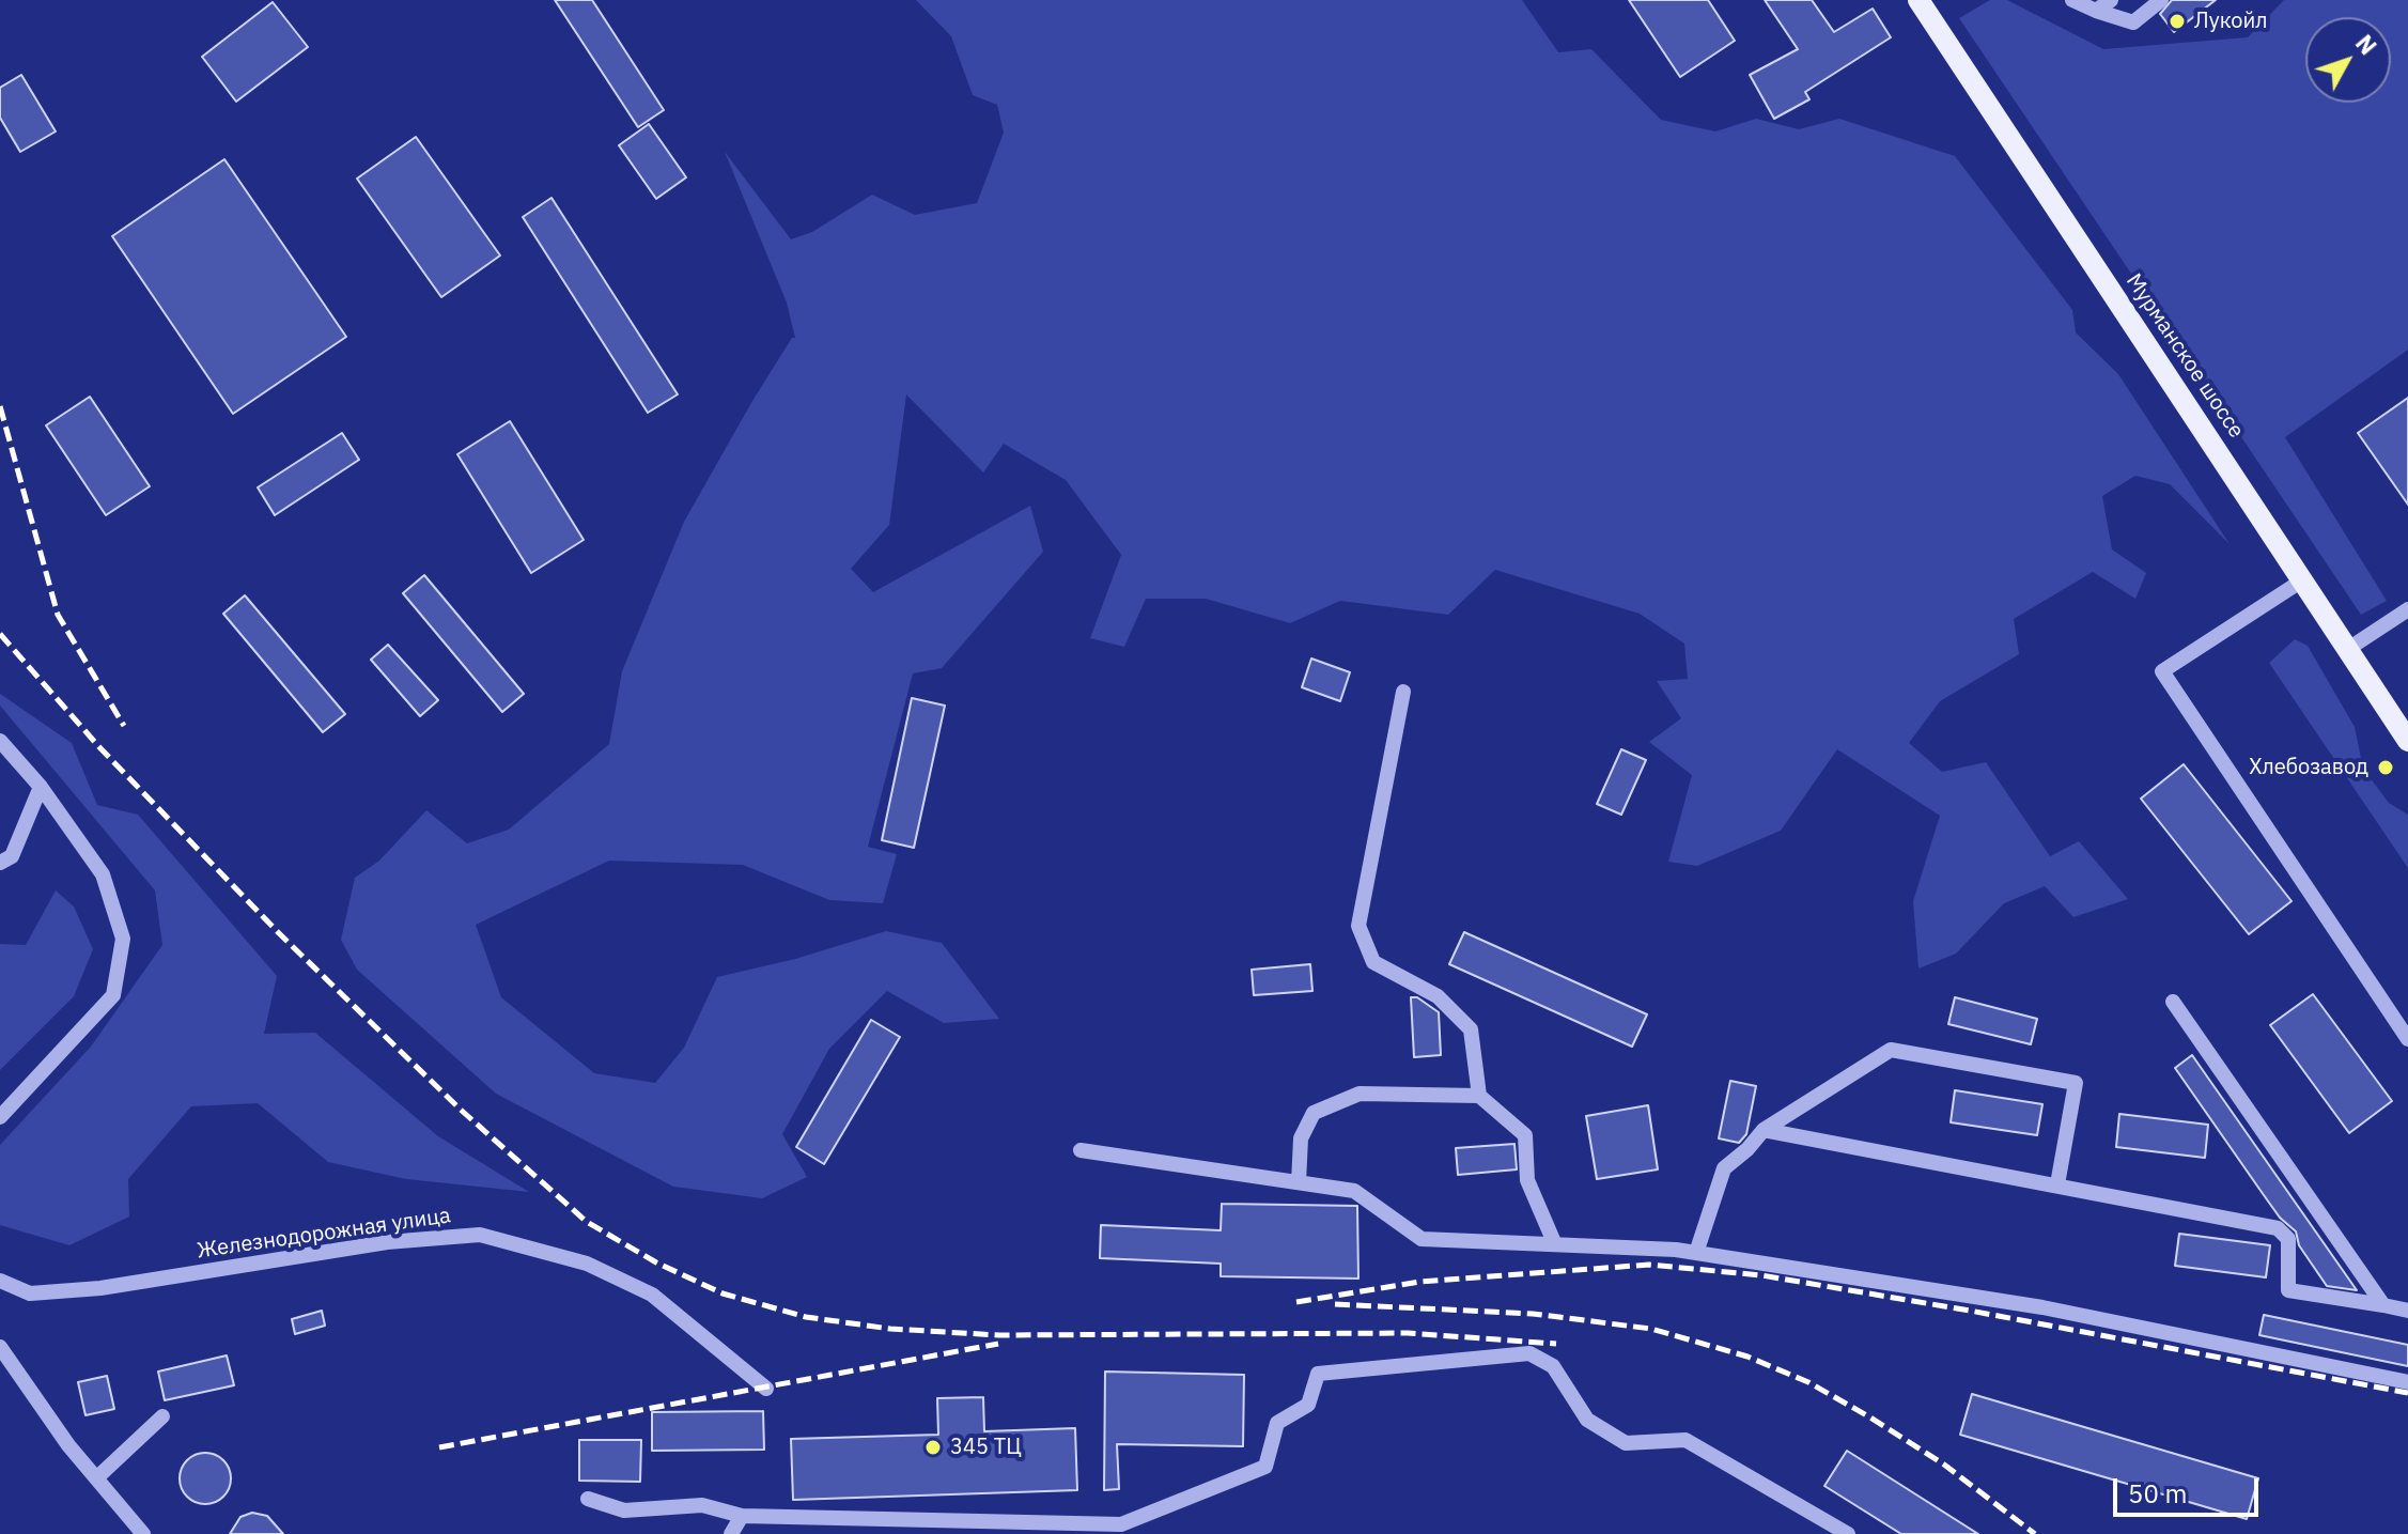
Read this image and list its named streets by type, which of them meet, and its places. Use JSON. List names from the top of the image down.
{
  "streets": {
    "main road": ["Мурманское шоссе"],
    "street": ["Железнодорожная улица"]
  },
  "places": ["Лукойл", "Хлебозавод", "345 ТЦ"],
  "scale_bar": "50 m",
  "north": "top right"
}
